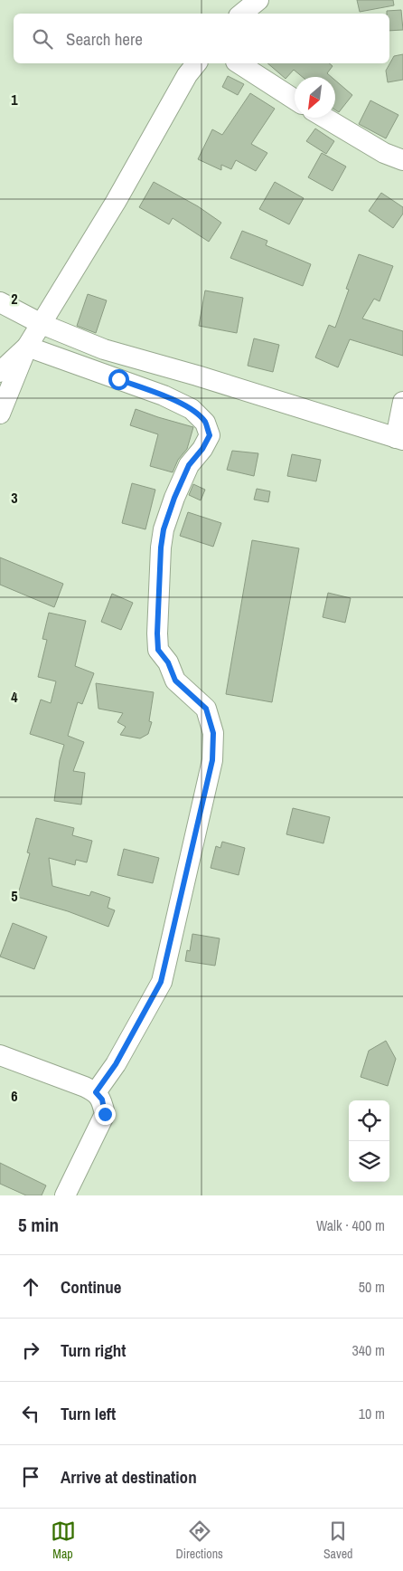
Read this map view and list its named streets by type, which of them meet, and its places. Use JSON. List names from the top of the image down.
{
  "north": "bottom left",
  "page": {
    "search": "Search here",
    "heading": ["5 min", "Walk · 400 m"],
    "list": [
      ["Continue", "50 m"],
      ["Turn right", "340 m"],
      ["Turn left", "10 m"],
      "Arrive at destination"
    ],
    "nav": ["Map", "Directions", "Saved"]
  },
  "grid": {
    "rows": [
      "1",
      "2",
      "3",
      "4",
      "5",
      "6"
    ]
  }
}
